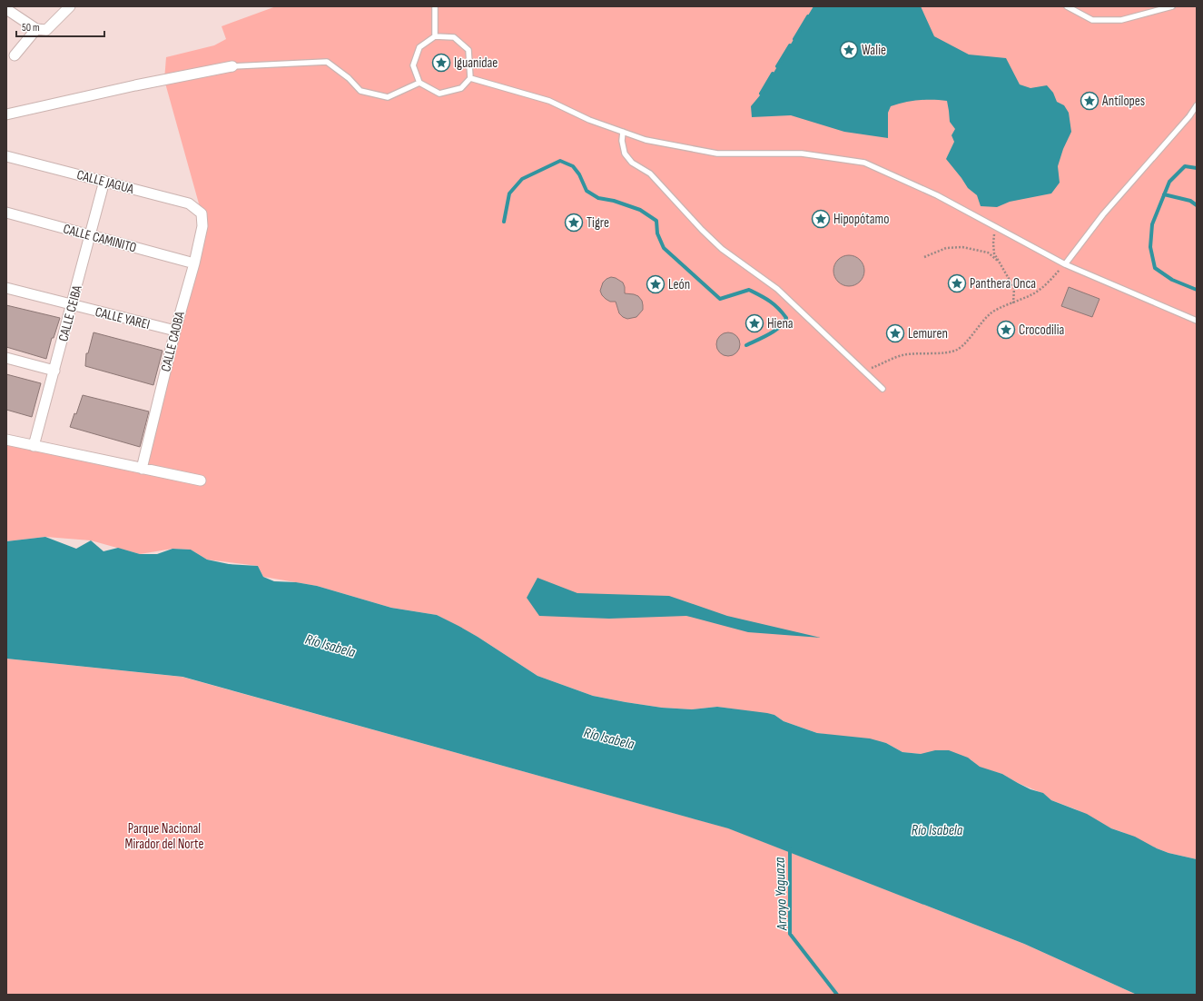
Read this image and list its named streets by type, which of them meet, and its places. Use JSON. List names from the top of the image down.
{
  "streets": {
    "street": [
      "CALLE JAGUA",
      "CALLE CAMINITO",
      "CALLE CEIBA",
      "CALLE YAREI",
      "CALLE CAOBA"
    ]
  },
  "crossings": [
    ["CALLE JAGUA", "CALLE CEIBA"],
    ["CALLE JAGUA", "CALLE CAOBA"],
    ["CALLE CAMINITO", "CALLE CEIBA"],
    ["CALLE CAMINITO", "CALLE CAOBA"],
    ["CALLE CEIBA", "CALLE YAREI"],
    ["CALLE YAREI", "CALLE CAOBA"]
  ],
  "water": ["Río Isabela", "Arroyo Yaguaza"],
  "parks": ["Parque Nacional Mirador del Norte"],
  "places": {
    "place": [
      "Walie",
      "Iguanidae",
      "Antílopes",
      "Hipopótamo",
      "Tigre",
      "Panthera Onca",
      "León",
      "Hiena",
      "Crocodilia",
      "Lemuren"
    ]
  },
  "scale_bar": "50 m"
}
